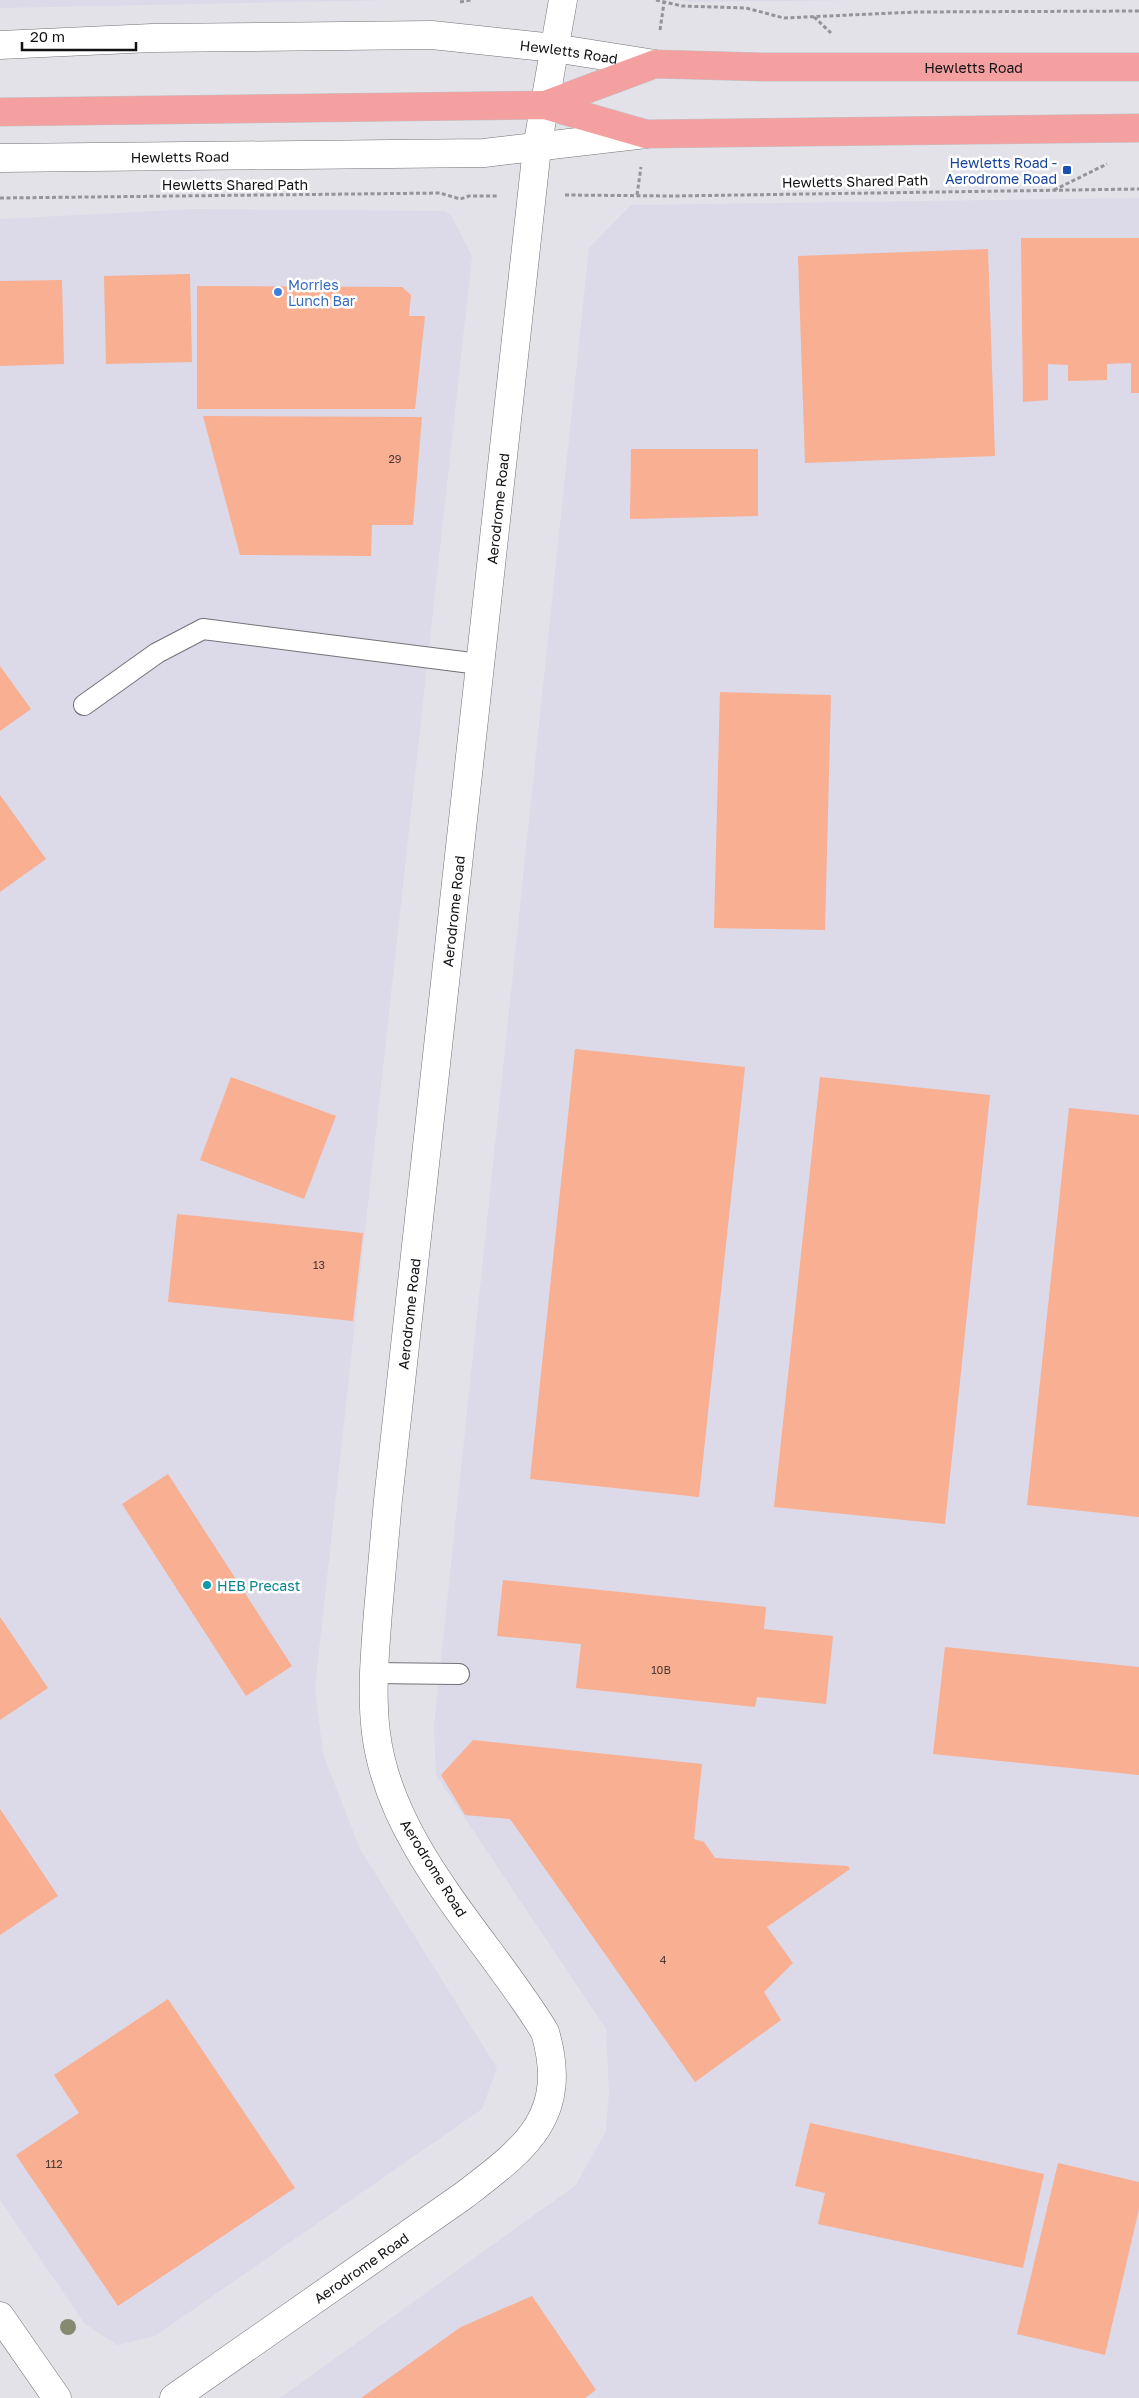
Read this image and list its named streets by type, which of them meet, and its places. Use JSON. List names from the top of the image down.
{
  "streets": {
    "highway": ["Hewletts Road"],
    "street": ["Aerodrome Road"],
    "path": ["Hewletts Shared Path"]
  },
  "crossings": [
    ["Hewletts Road", "Aerodrome Road"]
  ],
  "places": {
    "transit": ["Hewletts Road - Aerodrome Road"],
    "other": ["Morries Lunch Bar", "HEB Precast"]
  },
  "house_numbers": [
    "29",
    "13",
    "10B",
    "4",
    "112"
  ],
  "scale_bar": "20 m"
}
